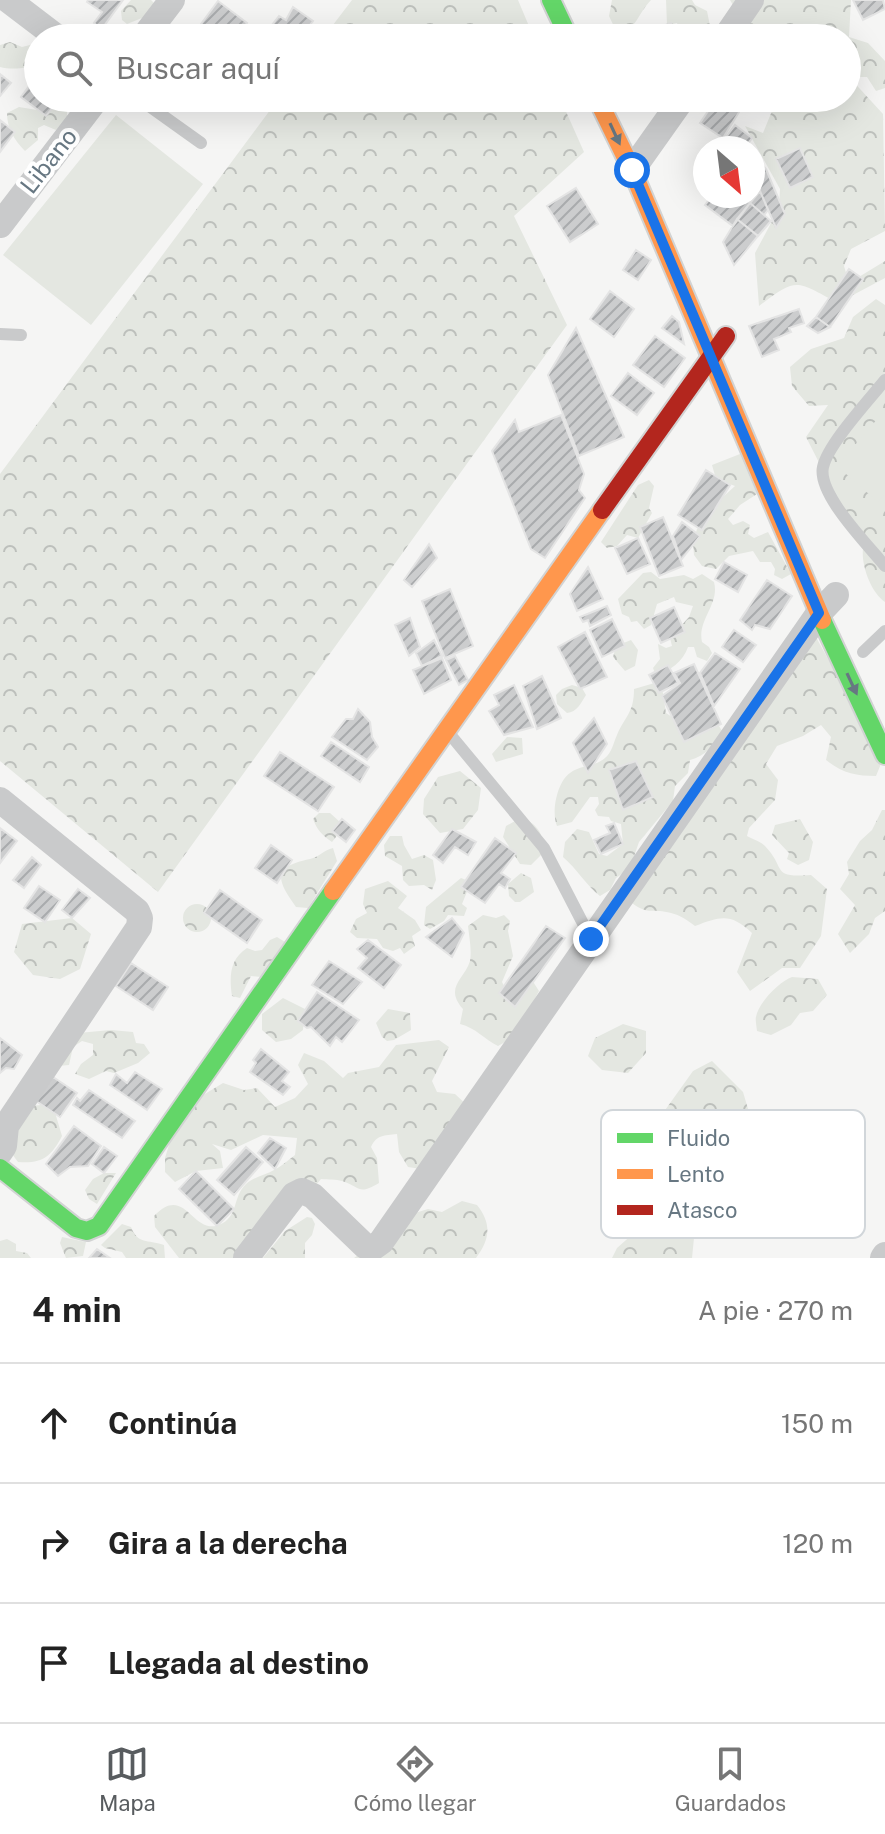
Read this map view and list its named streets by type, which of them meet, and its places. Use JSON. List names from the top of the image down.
{
  "streets": {
    "street": ["Libano"]
  },
  "legend": ["Fluido", "Lento", "Atasco"],
  "north": "bottom right",
  "page": {
    "search": "Buscar aquí",
    "heading": ["4 min", "A pie · 270 m"],
    "list": [
      ["Continúa", "150 m"],
      ["Gira a la derecha", "120 m"],
      "Llegada al destino"
    ],
    "nav": ["Mapa", "Cómo llegar", "Guardados"]
  }
}
